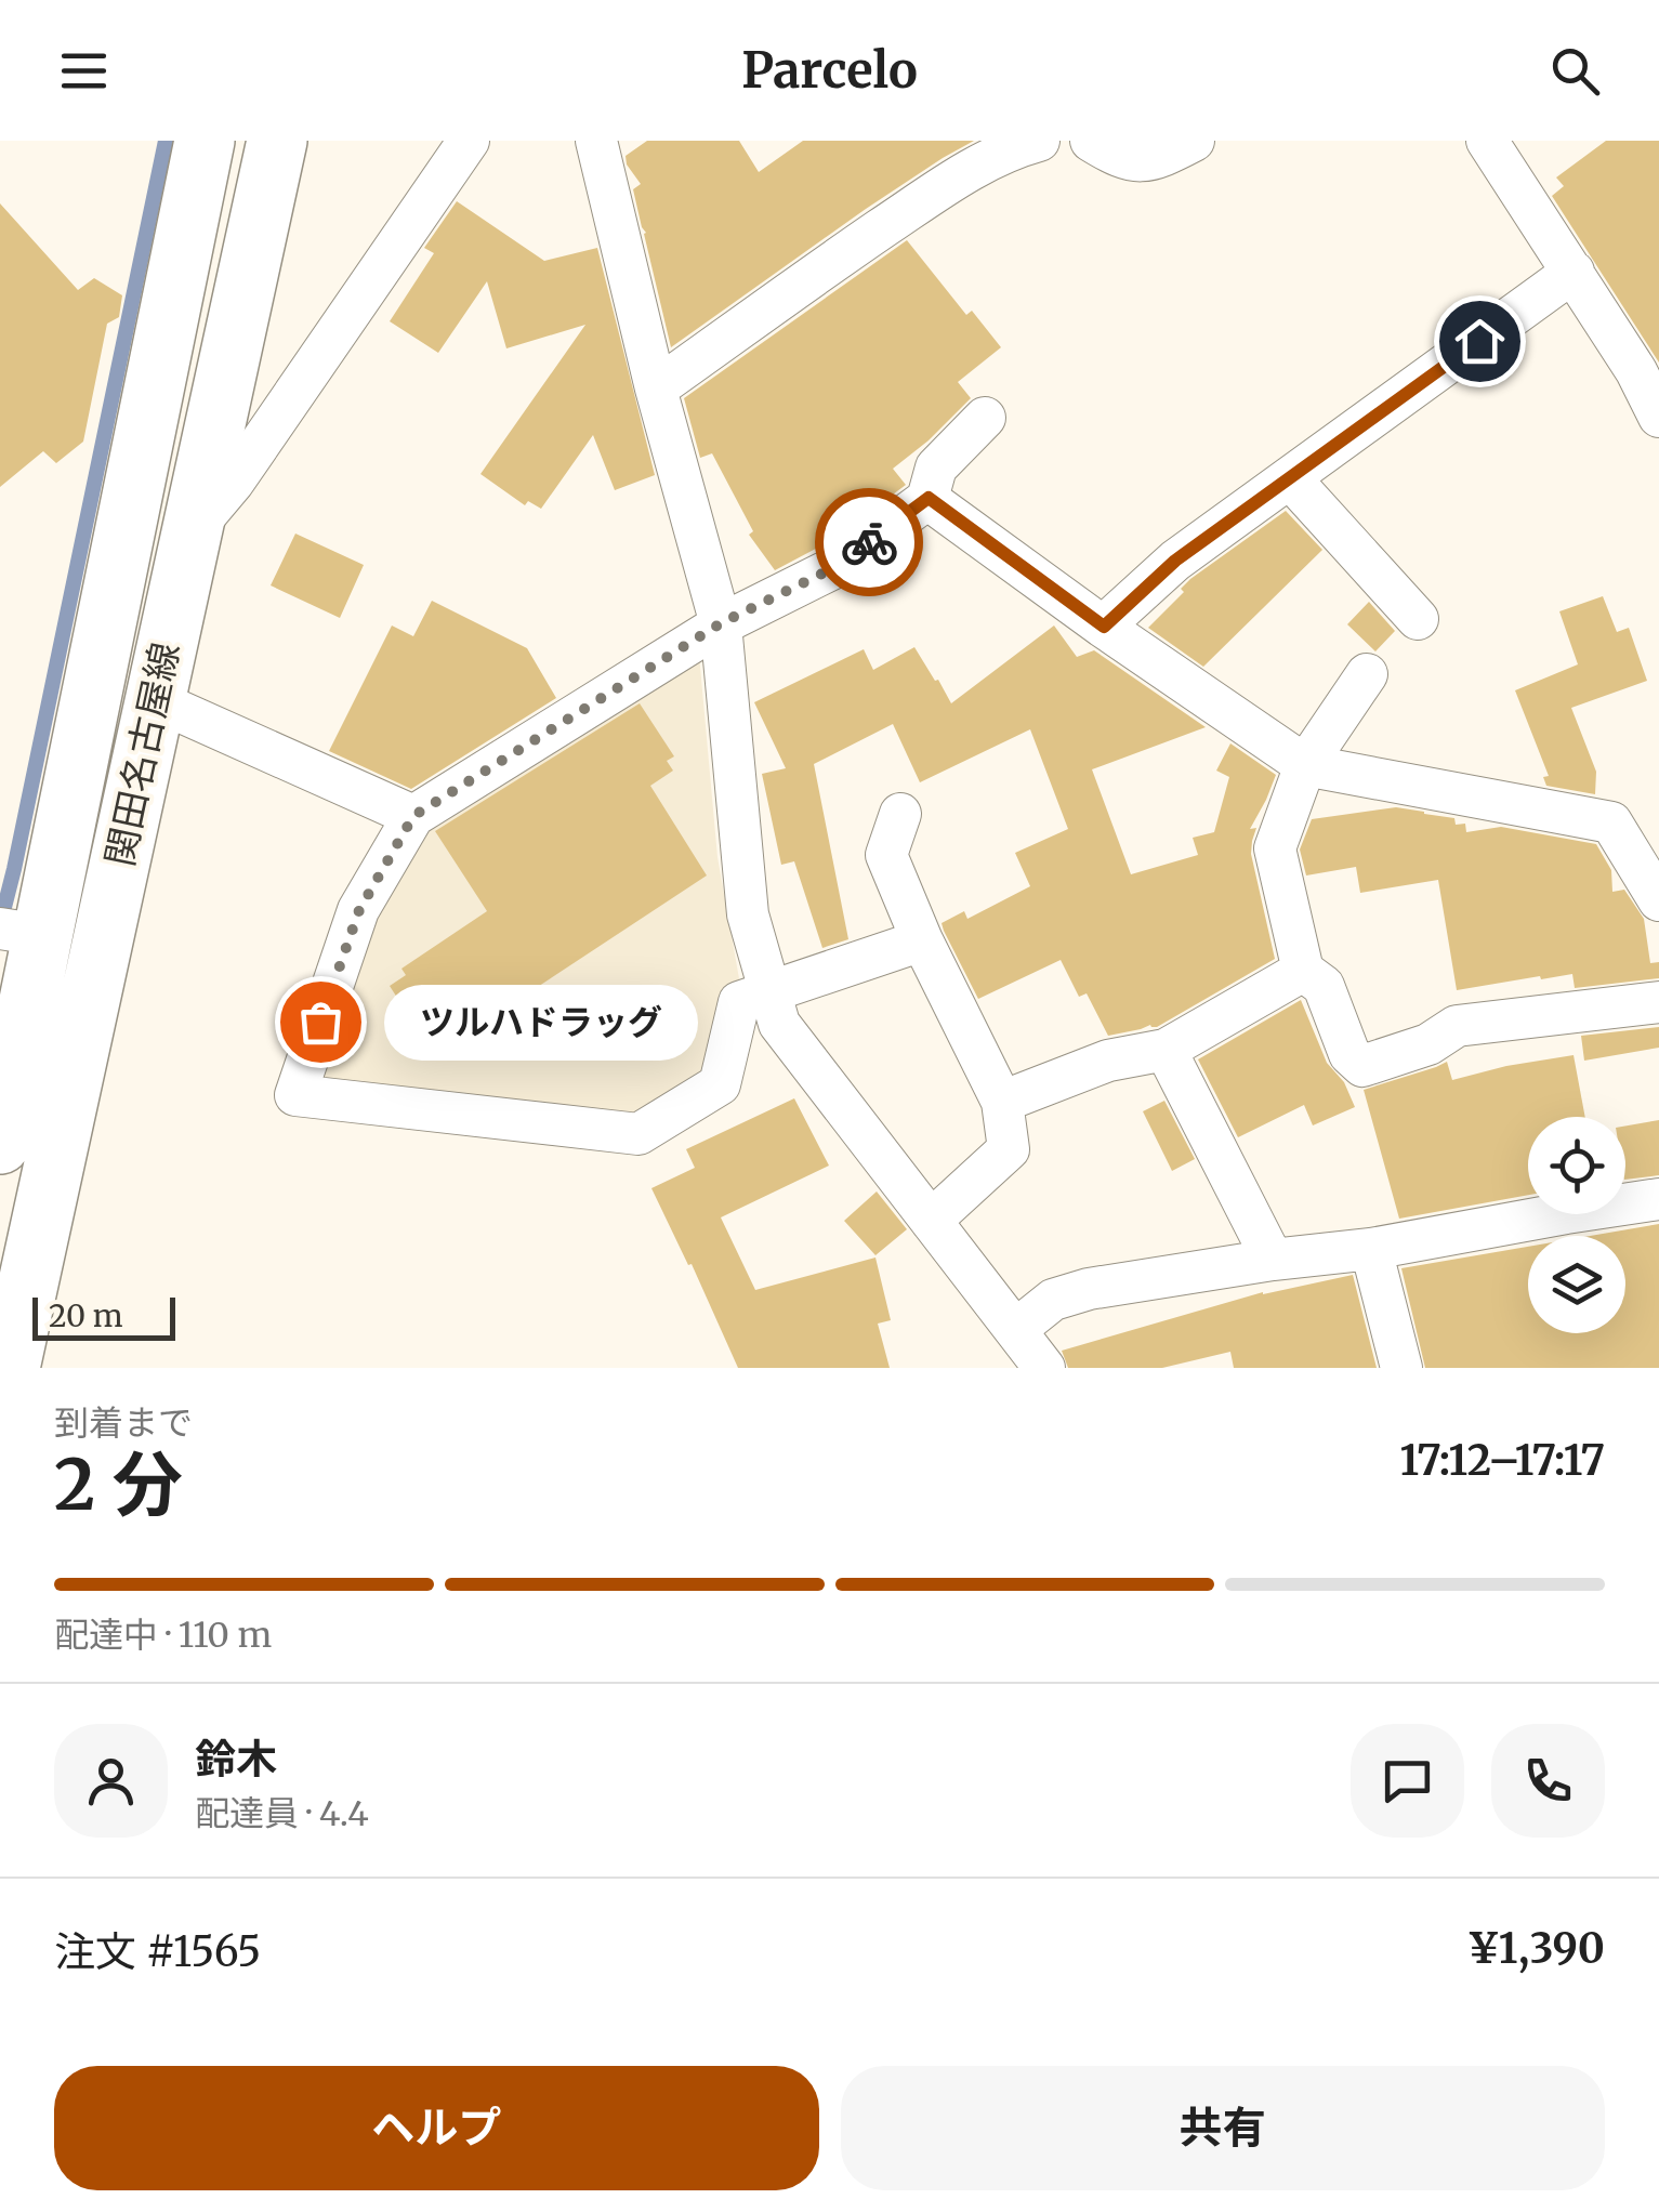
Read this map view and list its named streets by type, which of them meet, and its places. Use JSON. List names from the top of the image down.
{
  "streets": {
    "main road": ["関田名古屋線"]
  },
  "places": ["ツルハドラッグ"],
  "scale_bar": "20 m",
  "page": {
    "header": "Parcelo",
    "bubble": "ツルハドラッグ",
    "scale": "20 m",
    "heading": ["2 分", "到着まで", "17:12–17:17"],
    "panel": [
      "鈴木",
      "配達員 · 4.4",
      "注文 #1565",
      "¥1,390"
    ],
    "bar": "配達中 · 110 m",
    "buttons": ["ヘルプ", "共有"]
  }
}
